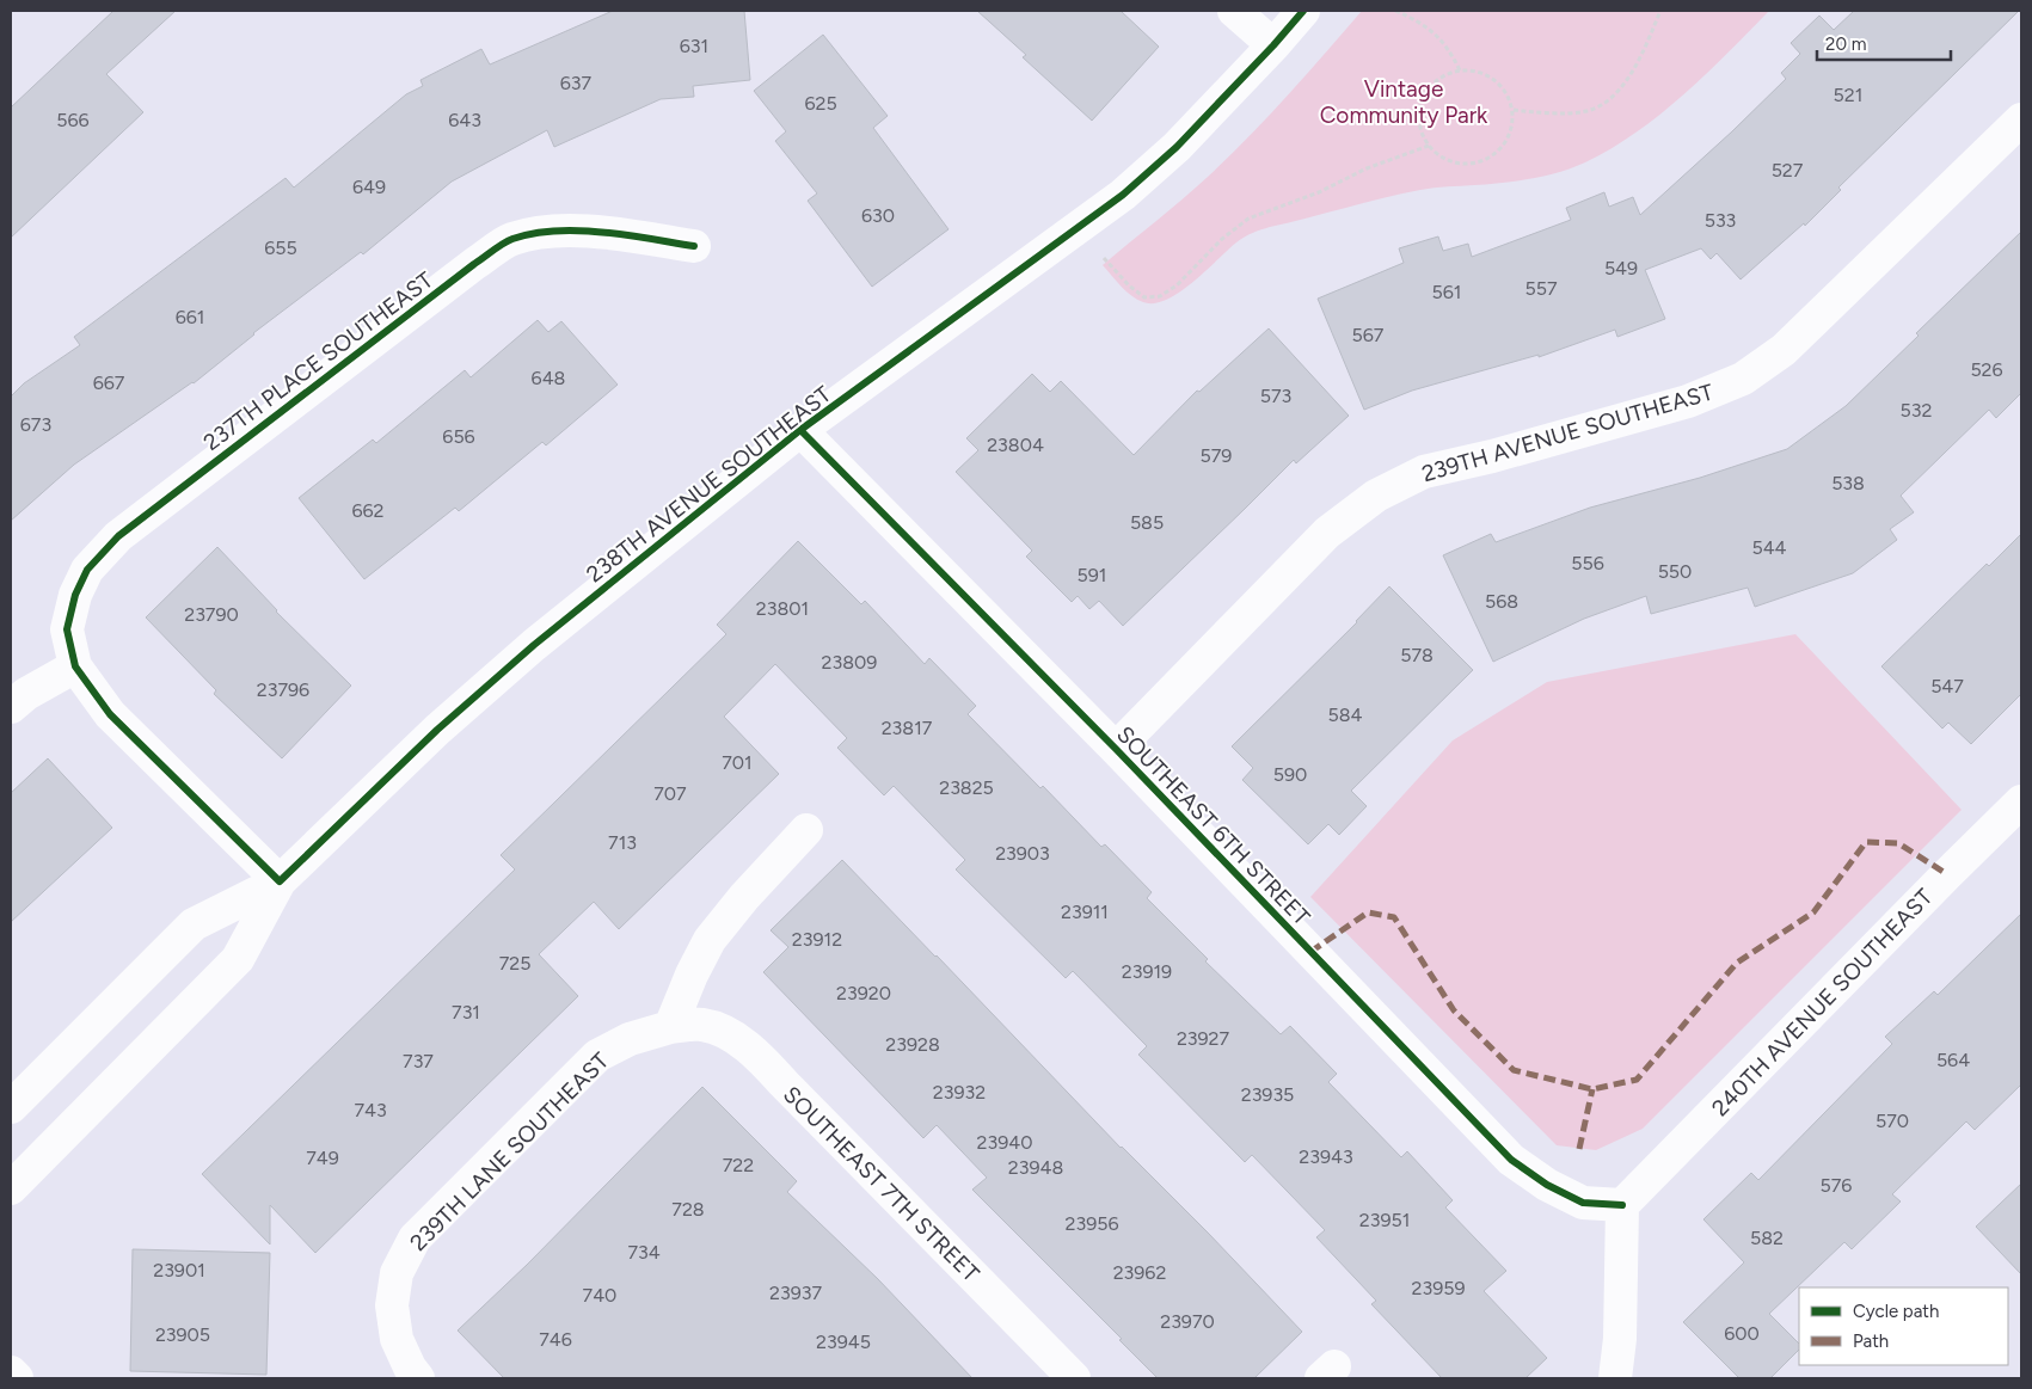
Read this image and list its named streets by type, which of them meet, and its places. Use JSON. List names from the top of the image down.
{
  "streets": {
    "street": [
      "237TH PLACE SOUTHEAST",
      "239TH AVENUE SOUTHEAST",
      "238TH AVENUE SOUTHEAST",
      "SOUTHEAST 6TH STREET",
      "240TH AVENUE SOUTHEAST",
      "239TH LANE SOUTHEAST",
      "SOUTHEAST 7TH STREET"
    ]
  },
  "crossings": [
    ["239TH AVENUE SOUTHEAST", "SOUTHEAST 6TH STREET"],
    ["238TH AVENUE SOUTHEAST", "SOUTHEAST 6TH STREET"],
    ["SOUTHEAST 6TH STREET", "240TH AVENUE SOUTHEAST"],
    ["239TH LANE SOUTHEAST", "SOUTHEAST 7TH STREET"]
  ],
  "parks": ["Vintage Community Park"],
  "house_numbers": [
    "631",
    "637",
    "521",
    "625",
    "566",
    "643",
    "527",
    "649",
    "630",
    "533",
    "655",
    "549",
    "557",
    "561",
    "661",
    "567",
    "526",
    "648",
    "667",
    "573",
    "532",
    "673",
    "656",
    "23804",
    "579",
    "538",
    "662",
    "585",
    "544",
    "556",
    "550",
    "591",
    "568",
    "23801",
    "23790",
    "578",
    "23809",
    "547",
    "23796",
    "584",
    "23817",
    "701",
    "590",
    "23825",
    "707",
    "713",
    "23903",
    "23911",
    "23912",
    "725",
    "23919",
    "23920",
    "731",
    "23927",
    "23928",
    "564",
    "737",
    "23932",
    "23935",
    "743",
    "570",
    "23940",
    "23943",
    "749",
    "722",
    "23948",
    "576",
    "728",
    "23951",
    "23956",
    "582",
    "734",
    "23901",
    "23962",
    "23959",
    "23937",
    "740",
    "23970",
    "600",
    "23905",
    "746",
    "23945"
  ],
  "legend": ["Cycle path", "Path"],
  "scale_bar": "20 m"
}
